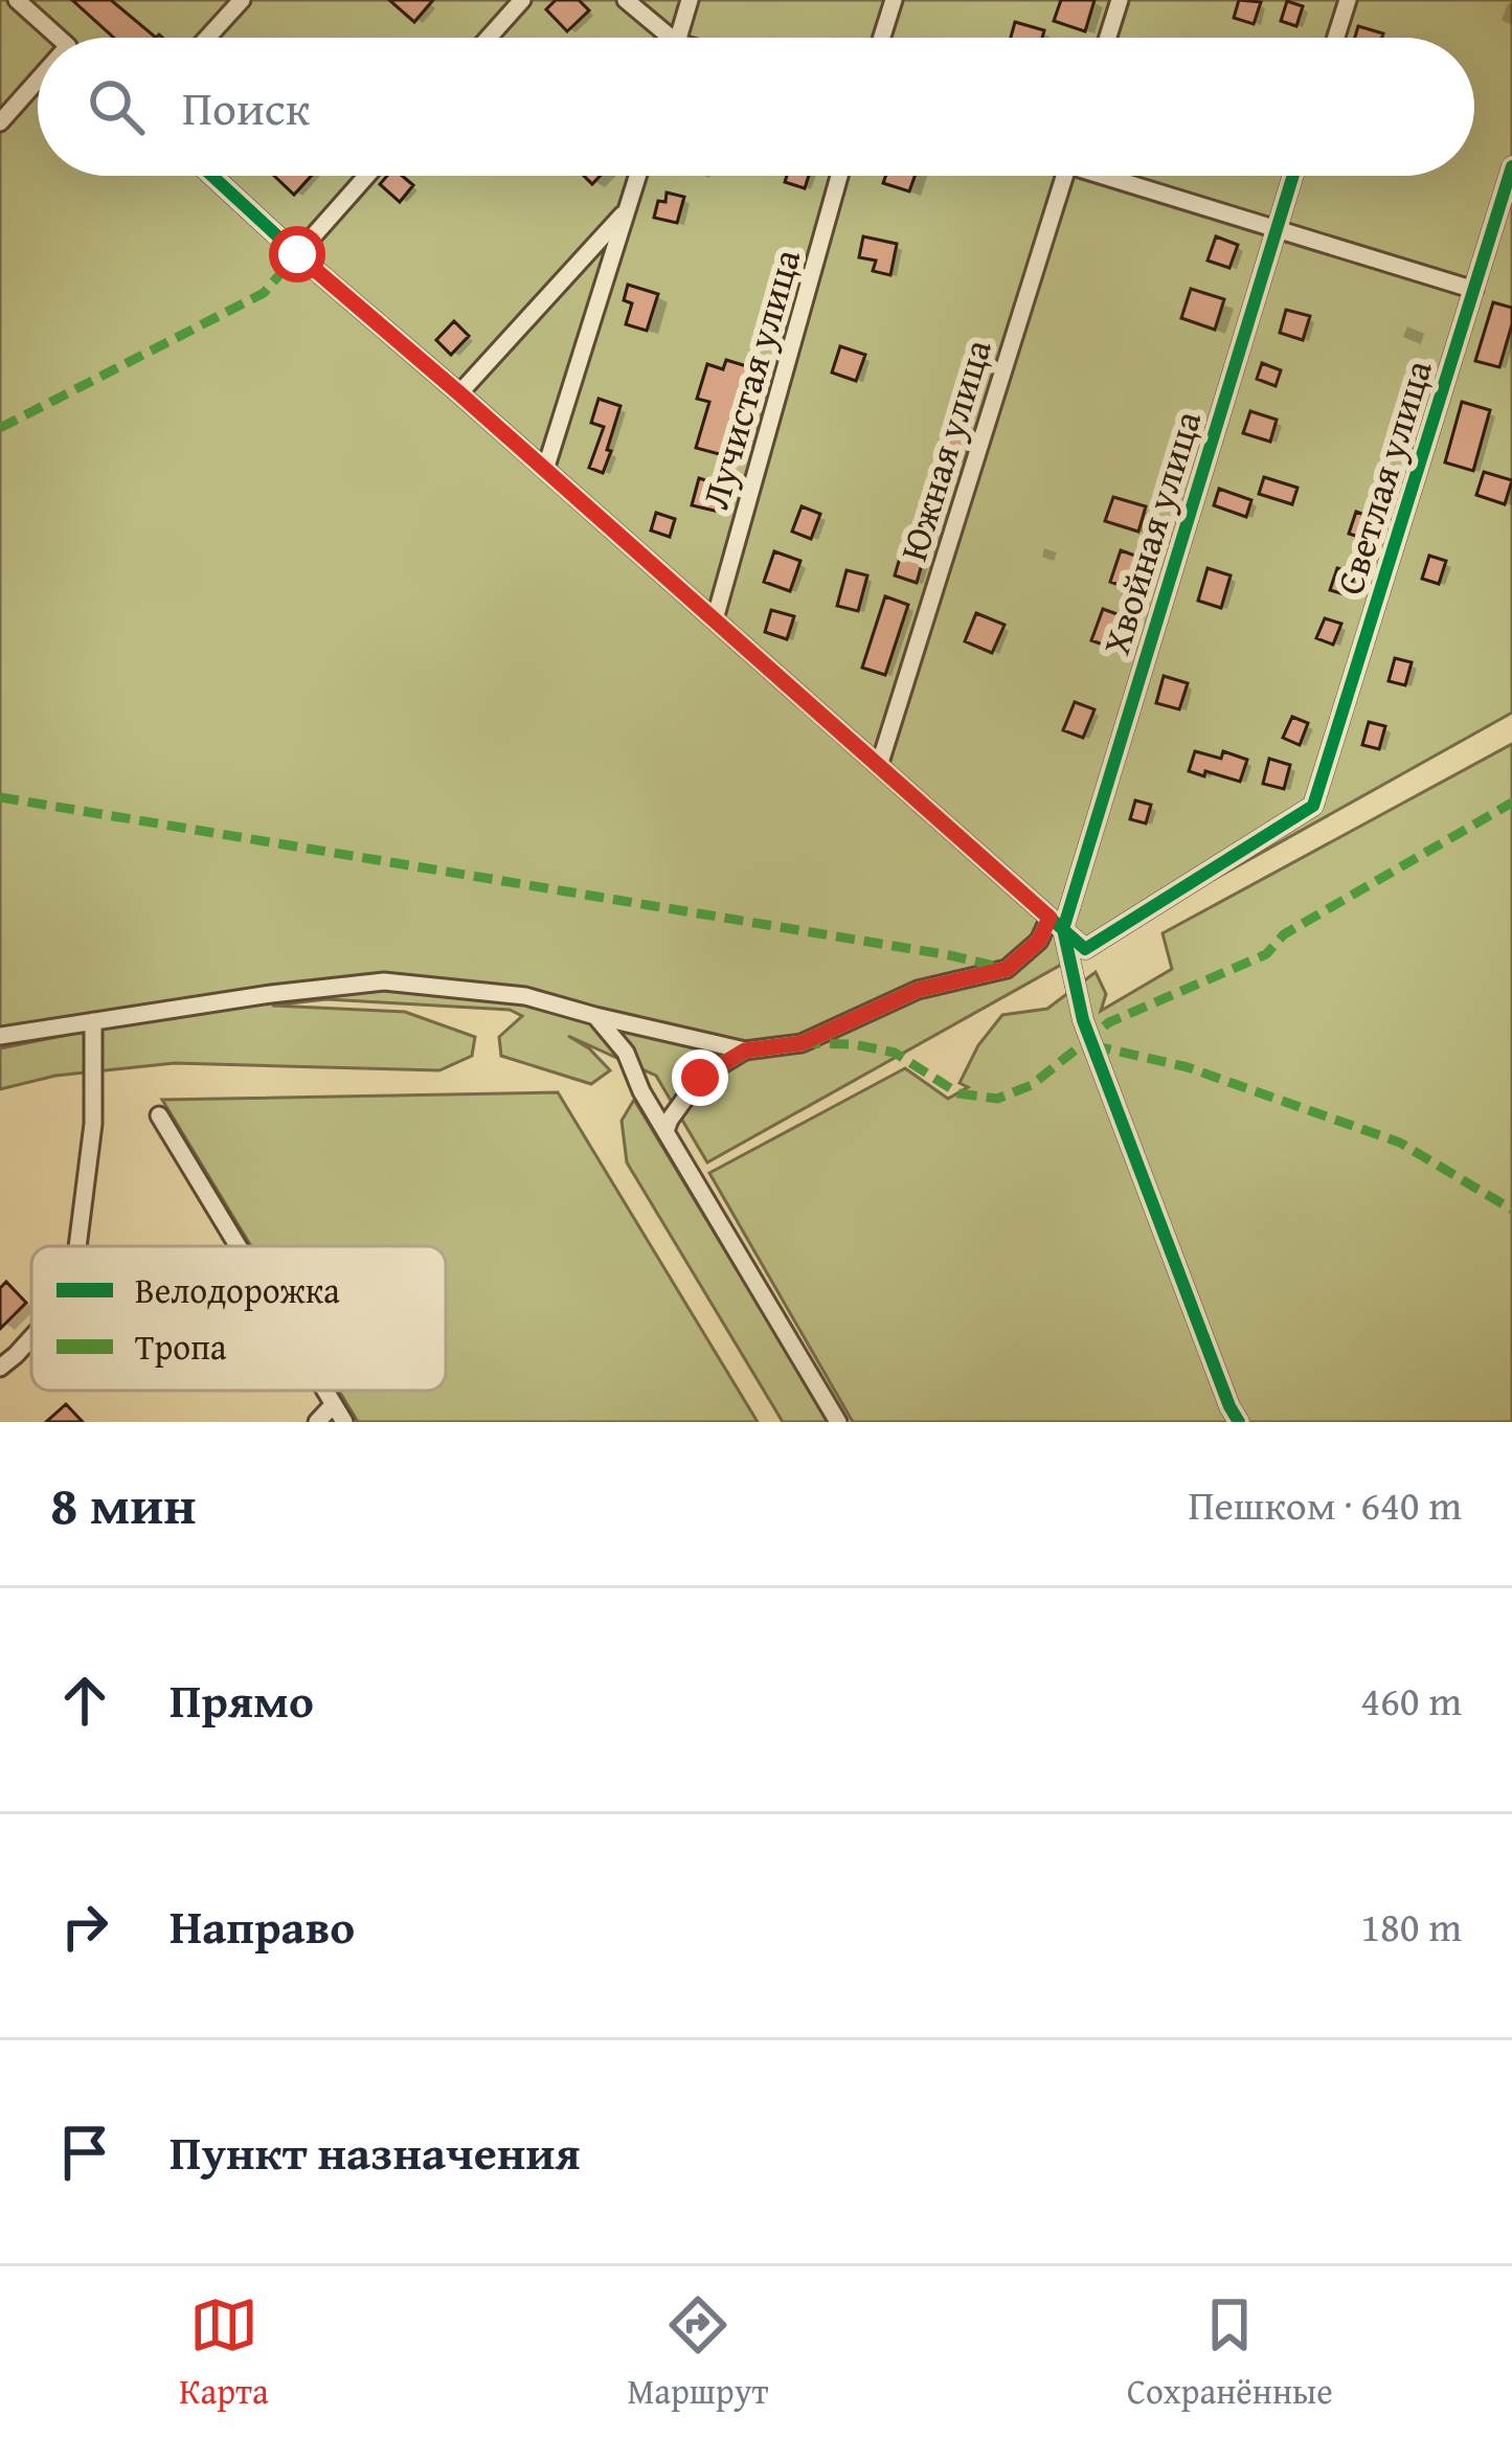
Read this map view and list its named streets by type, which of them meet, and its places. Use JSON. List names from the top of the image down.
{
  "streets": {
    "street": [
      "Лучистая улица",
      "Южная улица",
      "Светлая улица",
      "Хвойная улица"
    ]
  },
  "crossings": [
    ["Светлая улица", "Хвойная улица"]
  ],
  "legend": ["Велодорожка", "Тропа"],
  "page": {
    "search": "Поиск",
    "heading": ["8 мин", "Пешком · 640 m"],
    "list": [
      ["Прямо", "460 m"],
      ["Направо", "180 m"],
      "Пункт назначения"
    ],
    "nav": ["Карта", "Маршрут", "Сохранённые"]
  }
}
